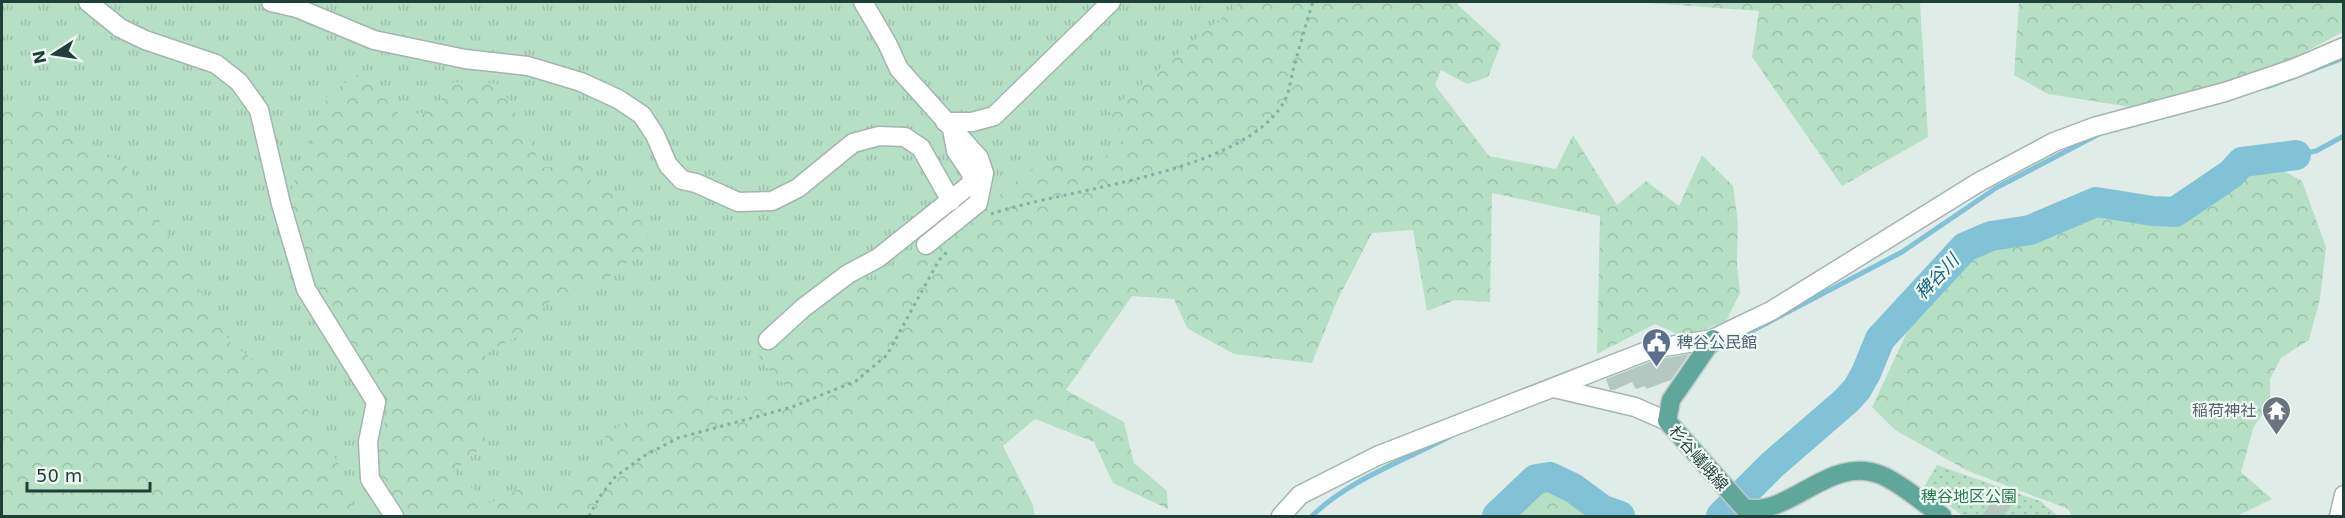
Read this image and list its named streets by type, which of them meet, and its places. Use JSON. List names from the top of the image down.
{
  "streets": {
    "main road": ["杉谷嶬峨線"]
  },
  "water": ["稗谷川"],
  "parks": ["稗谷地区公園"],
  "places": {
    "public building": ["稗谷公民館"],
    "temple": ["稲荷神社"]
  },
  "scale_bar": "50 m",
  "north": "left"
}
